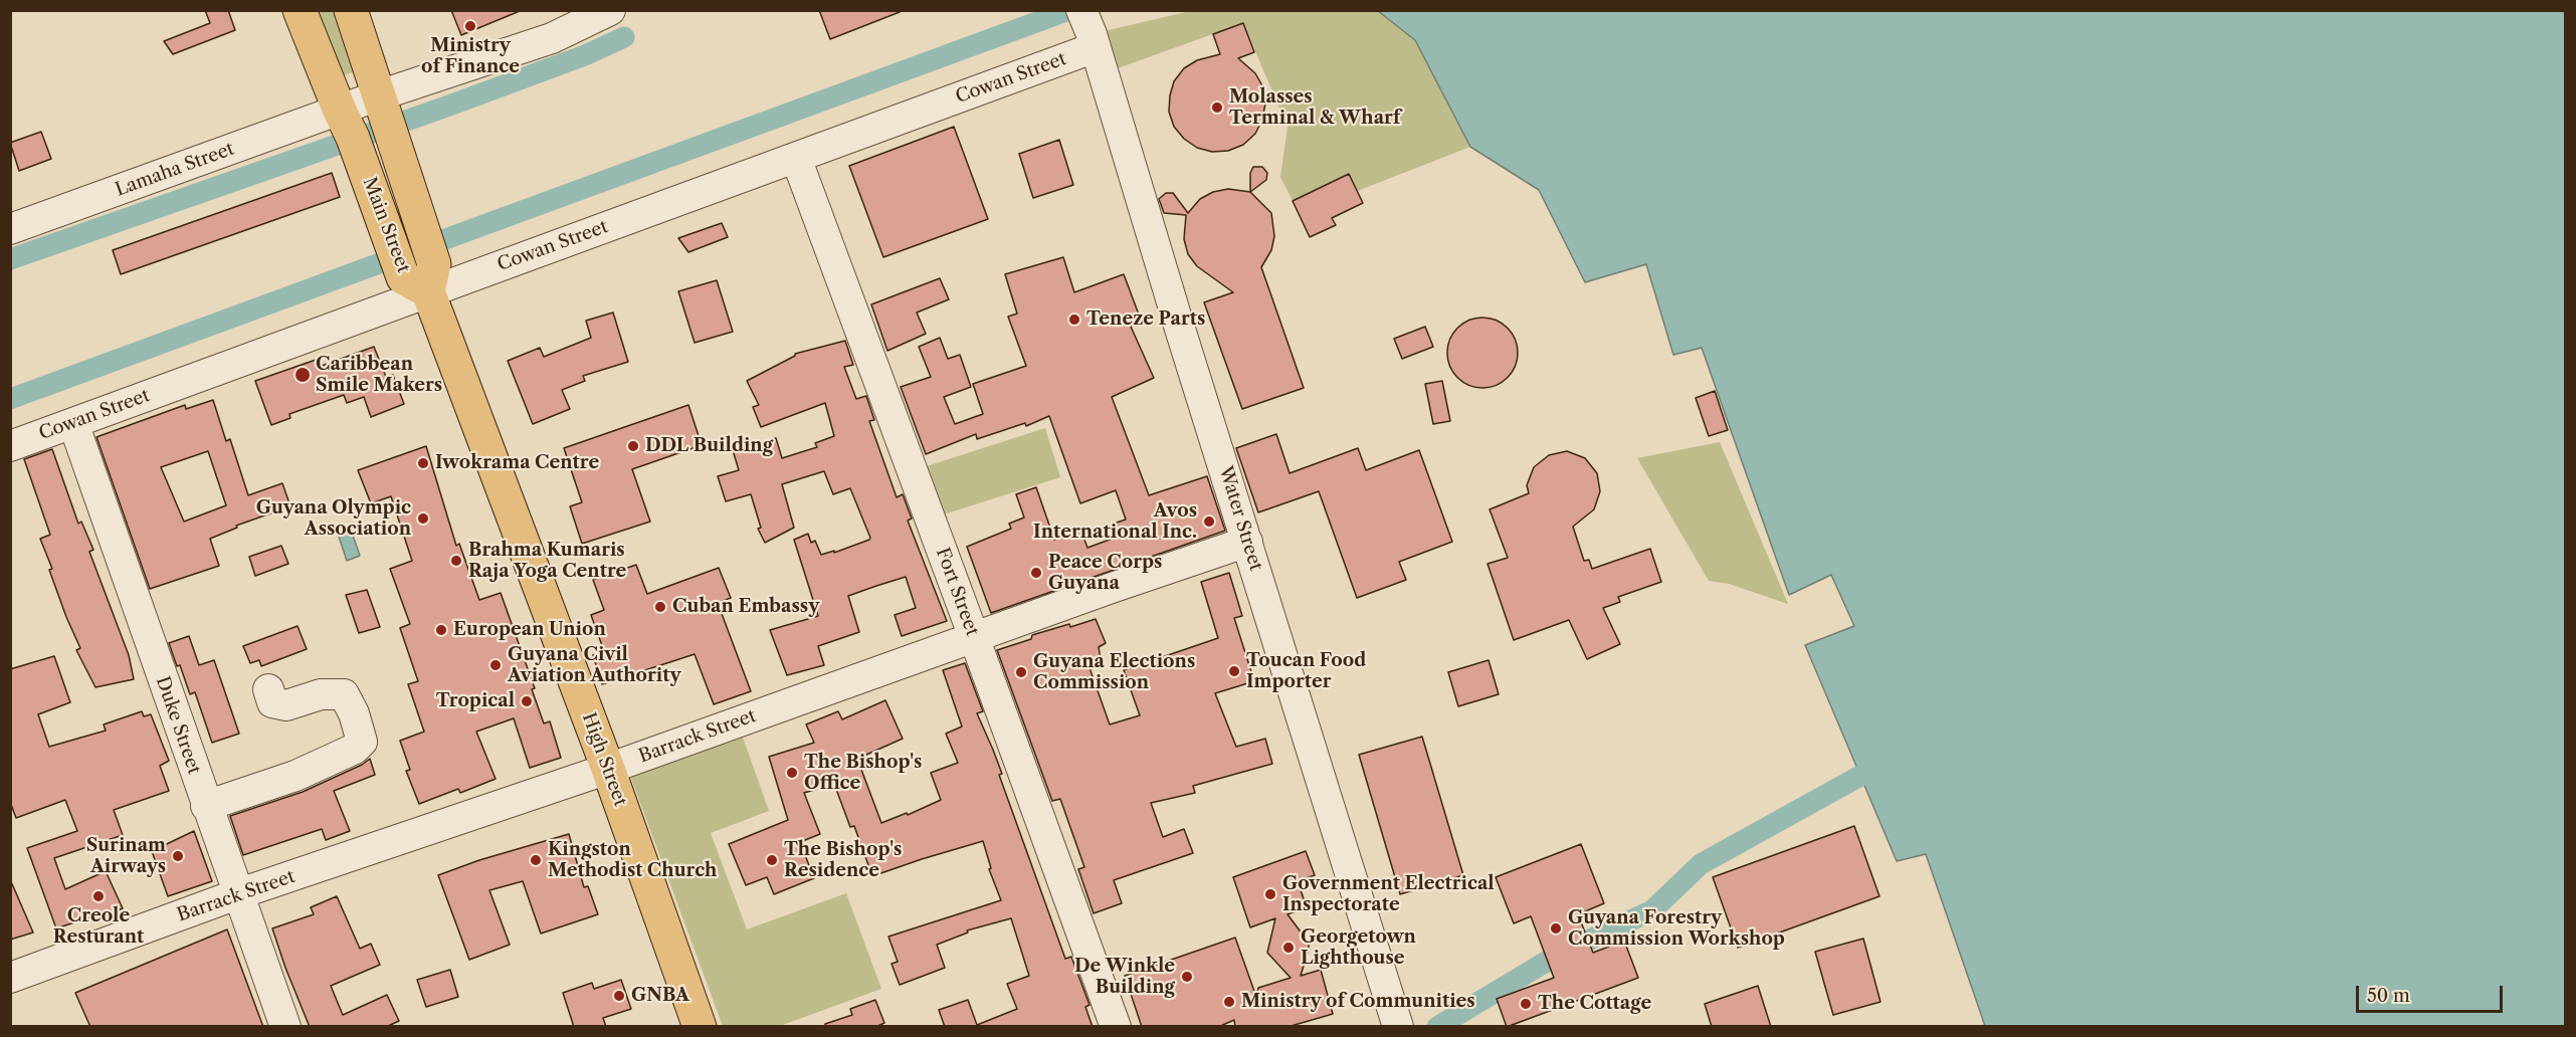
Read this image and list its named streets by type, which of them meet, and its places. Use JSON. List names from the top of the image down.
{
  "streets": {
    "main road": ["Main Street", "High Street"],
    "street": [
      "Cowan Street",
      "Lamaha Street",
      "Water Street",
      "Fort Street",
      "Duke Street",
      "Barrack Street"
    ]
  },
  "crossings": [
    ["Cowan Street", "Main Street"],
    ["Cowan Street", "Water Street"],
    ["Cowan Street", "Fort Street"],
    ["Cowan Street", "Duke Street"],
    ["Cowan Street", "High Street"],
    ["Lamaha Street", "Main Street"],
    ["Main Street", "High Street"],
    ["Water Street", "Barrack Street"],
    ["Fort Street", "Barrack Street"],
    ["Duke Street", "Barrack Street"],
    ["Barrack Street", "High Street"]
  ],
  "places": [
    "Ministry of Finance",
    "Molasses Terminal & Wharf",
    "Teneze Parts",
    "Caribbean Smile Makers",
    "DDL Building",
    "Iwokrama Centre",
    "Guyana Olympic Association",
    "Avos International Inc.",
    "Brahma Kumaris Raja Yoga Centre",
    "Peace Corps Guyana",
    "Cuban Embassy",
    "European Union",
    "Guyana Civil Aviation Authority",
    "Toucan Food Importer",
    "Guyana Elections Commission",
    "Tropical",
    "The Bishop's Office",
    "Surinam Airways",
    "Kingston Methodist Church",
    "The Bishop's Residence",
    "Government Electrical Inspectorate",
    "Creole Resturant",
    "Guyana Forestry Commission Workshop",
    "Georgetown Lighthouse",
    "De Winkle Building",
    "GNBA",
    "Ministry of Communities",
    "The Cottage"
  ],
  "scale_bar": "50 m"
}
